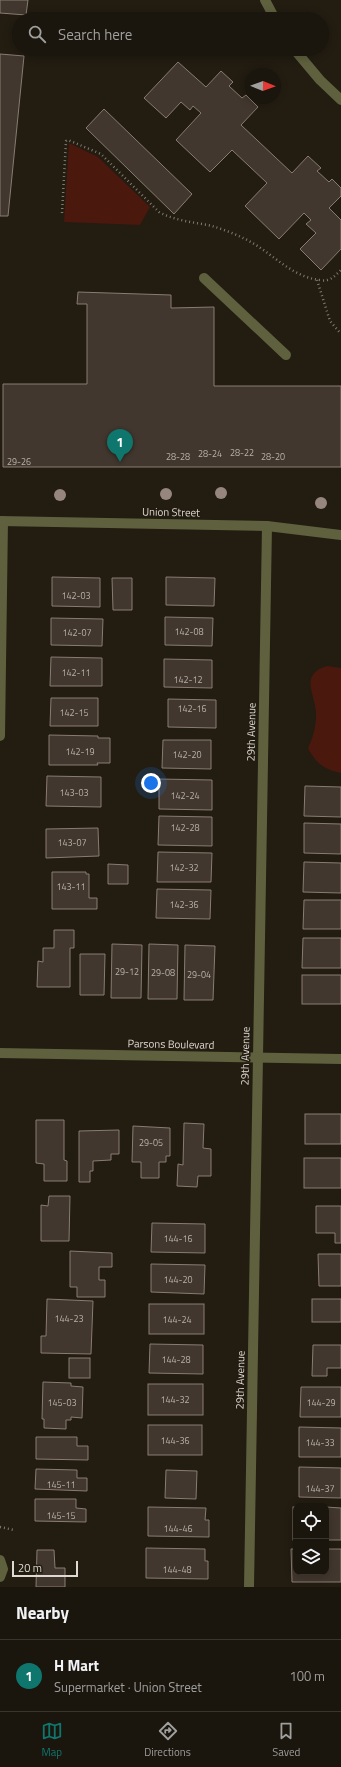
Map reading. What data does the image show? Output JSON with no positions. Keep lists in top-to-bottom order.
{
  "streets": {
    "street": ["Union Street", "29th Avenue", "Parsons Boulevard"]
  },
  "crossings": [
    ["Union Street", "29th Avenue"],
    ["29th Avenue", "Parsons Boulevard"]
  ],
  "house_numbers": [
    "28-22",
    "28-24",
    "28-28",
    "28-20",
    "29-26",
    "142-03",
    "142-08",
    "142-07",
    "142-11",
    "142-12",
    "142-16",
    "142-15",
    "142-19",
    "142-20",
    "143-03",
    "142-24",
    "142-28",
    "143-07",
    "142-32",
    "143-11",
    "142-36",
    "29-12",
    "29-08",
    "29-04",
    "29-05",
    "144-16",
    "144-20",
    "144-23",
    "144-24",
    "144-28",
    "144-32",
    "145-03",
    "144-29",
    "144-36",
    "144-33",
    "145-11",
    "144-37",
    "145-15",
    "144-46",
    "144-48"
  ],
  "scale_bar": "20 m",
  "north": "right",
  "page": {
    "search": "Search here",
    "pins": "1",
    "scale": "20 m",
    "heading": "Nearby",
    "list": [
      {
        "mark": "1",
        "name": "H Mart",
        "note": "Supermarket · Union Street",
        "value": "100 m"
      }
    ],
    "nav": ["Map", "Directions", "Saved"]
  }
}
